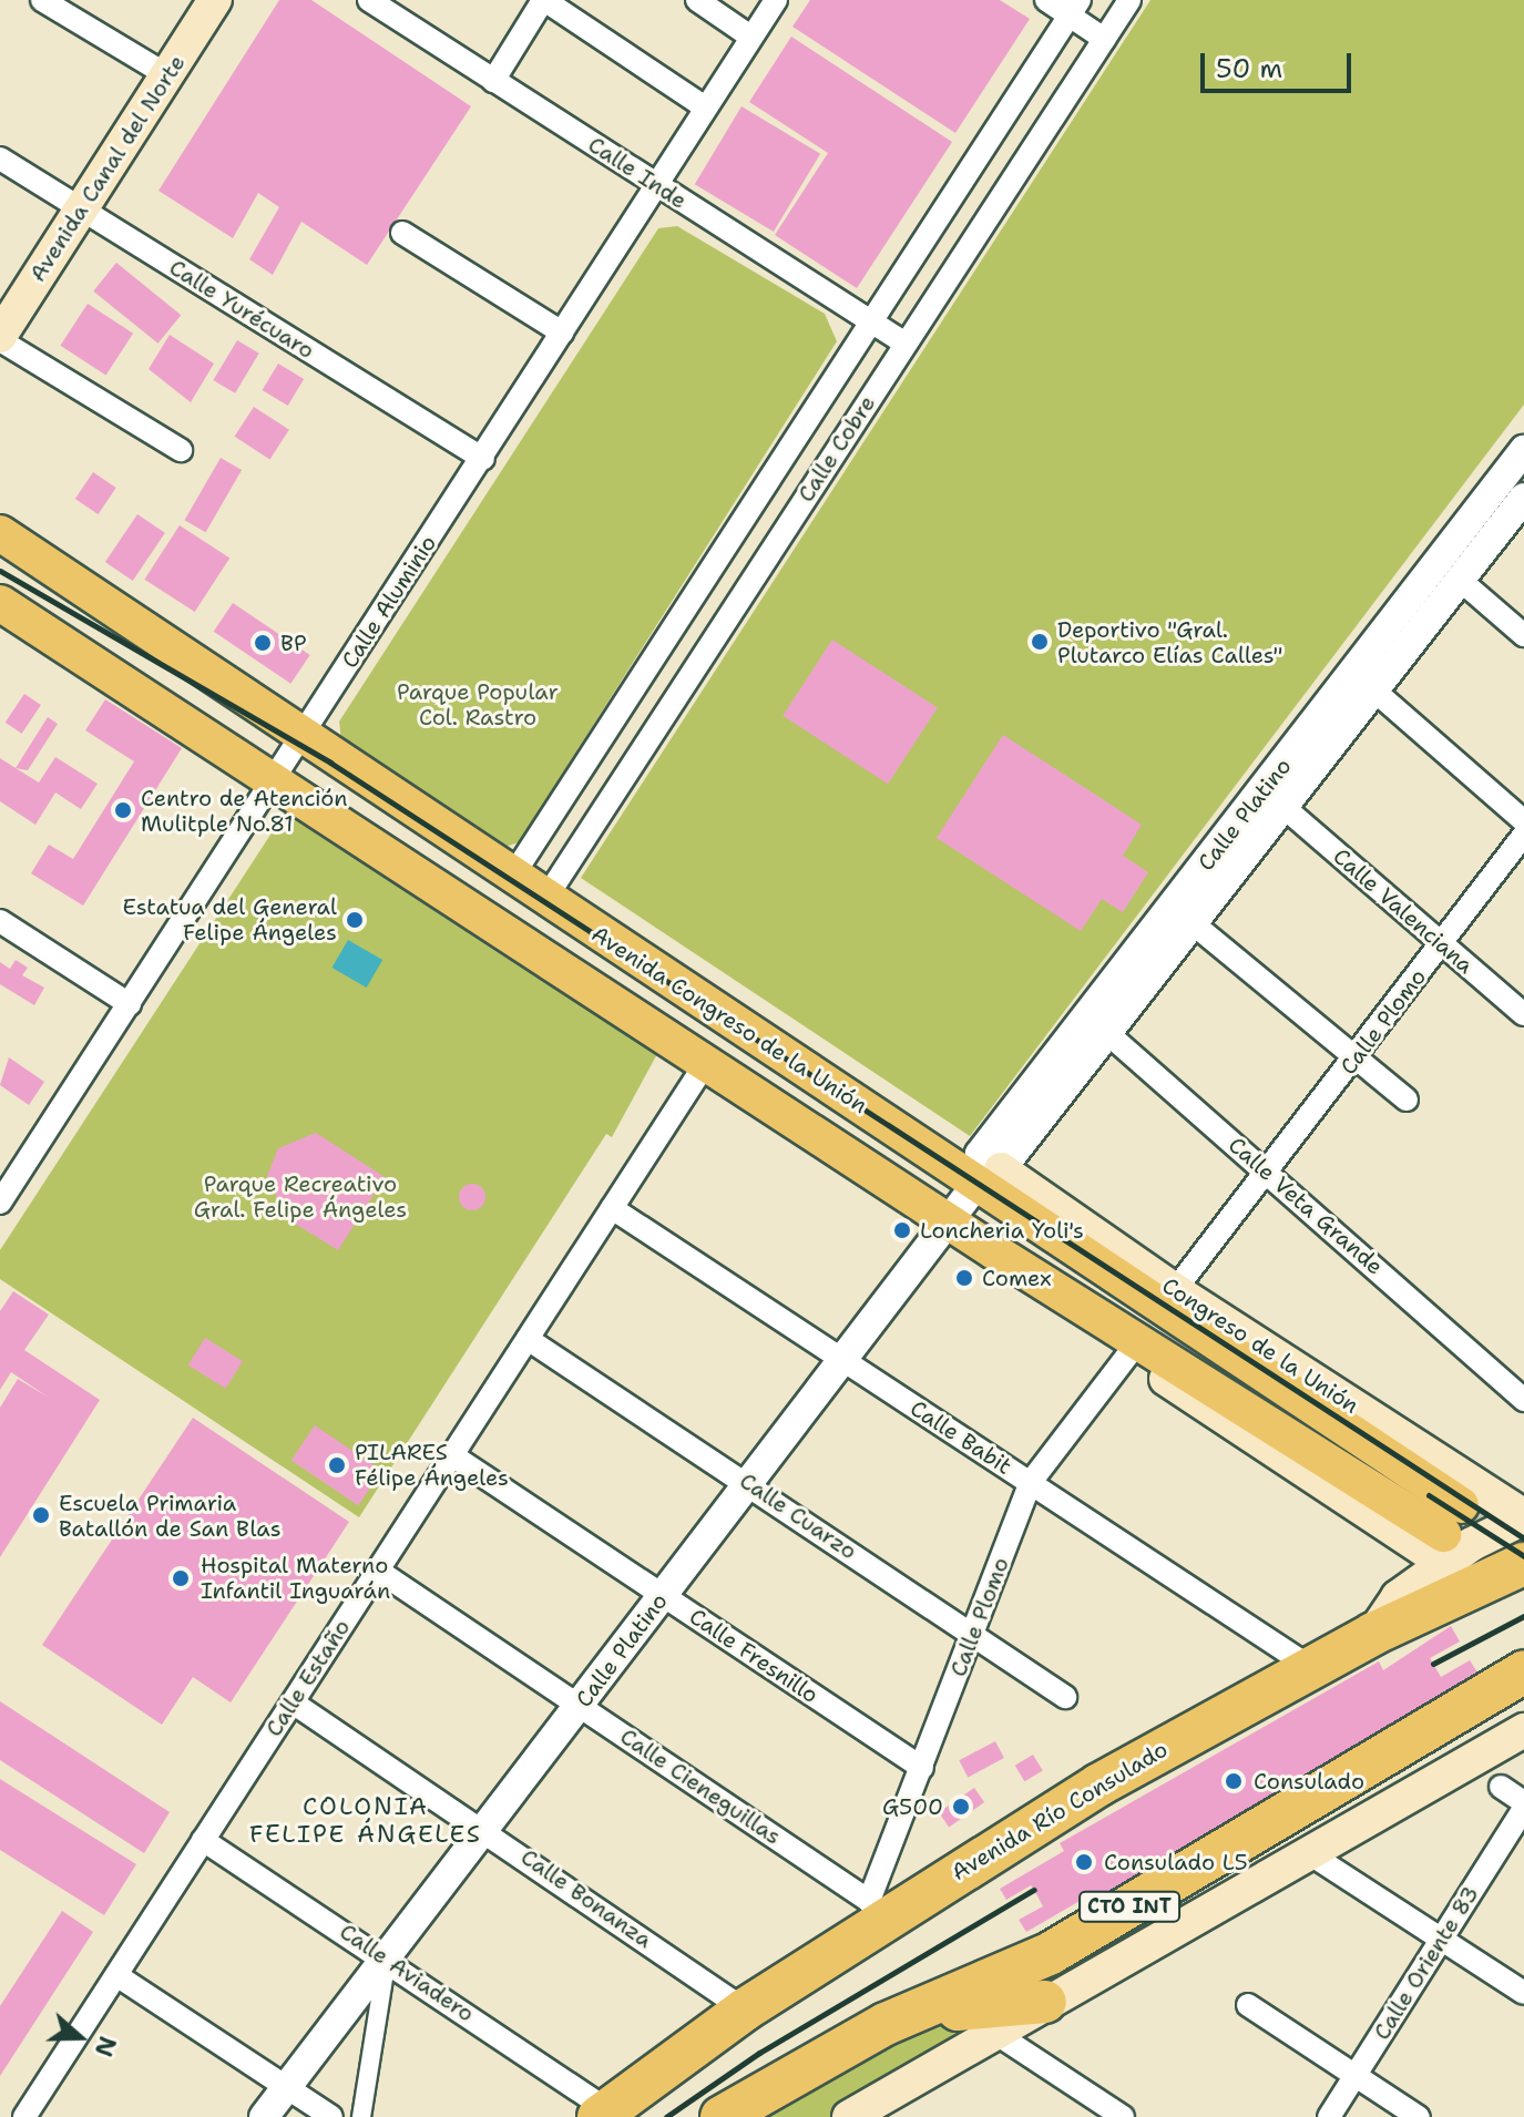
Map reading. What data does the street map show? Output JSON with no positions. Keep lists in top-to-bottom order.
{
  "streets": {
    "highway": ["Avenida Río Consulado", "CTO INT"],
    "main road": ["Avenida Canal del Norte", "Avenida Congreso de la Unión", "Congreso de la Unión"],
    "street": [
      "Calle Inde",
      "Calle Yurécuaro",
      "Calle Cobre",
      "Calle Aluminio",
      "Calle Platino",
      "Calle Valenciana",
      "Calle Plomo",
      "Calle Veta Grande",
      "Calle Babit",
      "Calle Cuarzo",
      "Calle Fresnillo",
      "Calle Estaño",
      "Calle Cieneguillas",
      "Calle Bonanza",
      "Calle Oriente 83",
      "Calle Aviadero"
    ]
  },
  "crossings": [
    ["Avenida Canal del Norte", "Calle Yurécuaro"],
    ["Calle Inde", "Calle Cobre"],
    ["Calle Inde", "Calle Aluminio"],
    ["Calle Yurécuaro", "Calle Aluminio"],
    ["Calle Cobre", "Avenida Congreso de la Unión"],
    ["Calle Aluminio", "Avenida Congreso de la Unión"],
    ["Calle Platino", "Calle Valenciana"],
    ["Calle Platino", "Avenida Congreso de la Unión"],
    ["Calle Platino", "Calle Veta Grande"],
    ["Calle Platino", "Congreso de la Unión"],
    ["Calle Platino", "Calle Babit"],
    ["Calle Platino", "Calle Cuarzo"],
    ["Calle Platino", "Calle Fresnillo"],
    ["Calle Platino", "Calle Cieneguillas"],
    ["Calle Platino", "Calle Bonanza"],
    ["Calle Platino", "Calle Aviadero"],
    ["Calle Valenciana", "Calle Plomo"],
    ["Avenida Congreso de la Unión", "Congreso de la Unión"],
    ["Avenida Congreso de la Unión", "Calle Estaño"],
    ["Avenida Congreso de la Unión", "Avenida Río Consulado"],
    ["Calle Plomo", "Calle Veta Grande"],
    ["Calle Plomo", "Congreso de la Unión"],
    ["Calle Plomo", "Calle Babit"],
    ["Calle Plomo", "Calle Cuarzo"],
    ["Calle Plomo", "Calle Fresnillo"],
    ["Calle Plomo", "Calle Cieneguillas"],
    ["Calle Plomo", "Avenida Río Consulado"],
    ["Congreso de la Unión", "Avenida Río Consulado"],
    ["Calle Babit", "Calle Estaño"],
    ["Calle Babit", "Avenida Río Consulado"],
    ["Calle Cuarzo", "Calle Estaño"],
    ["Calle Fresnillo", "Calle Estaño"],
    ["Calle Estaño", "Calle Cieneguillas"],
    ["Calle Estaño", "Calle Bonanza"],
    ["Calle Estaño", "Calle Aviadero"],
    ["Calle Cieneguillas", "Avenida Río Consulado"],
    ["Avenida Río Consulado", "Calle Bonanza"],
    ["Avenida Río Consulado", "Calle Aviadero"]
  ],
  "districts": ["COLONIA FELIPE ÁNGELES"],
  "parks": ["Parque Popular Col. Rastro", "Parque Recreativo Gral. Felipe Ángeles"],
  "places": [
    "Deportivo \"Gral. Plutarco Elías Calles\"",
    "BP",
    "Centro de Atención Mulitple No.81",
    "Estatua del General Felipe Ángeles",
    "Loncheria Yoli's",
    "Comex",
    "PILARES Félipe Ángeles",
    "Escuela Primaria Batallón de San Blas",
    "Hospital Materno Infantil Inguarán",
    "Consulado",
    "G500",
    "Consulado L5"
  ],
  "scale_bar": "50 m",
  "north": "right"
}
